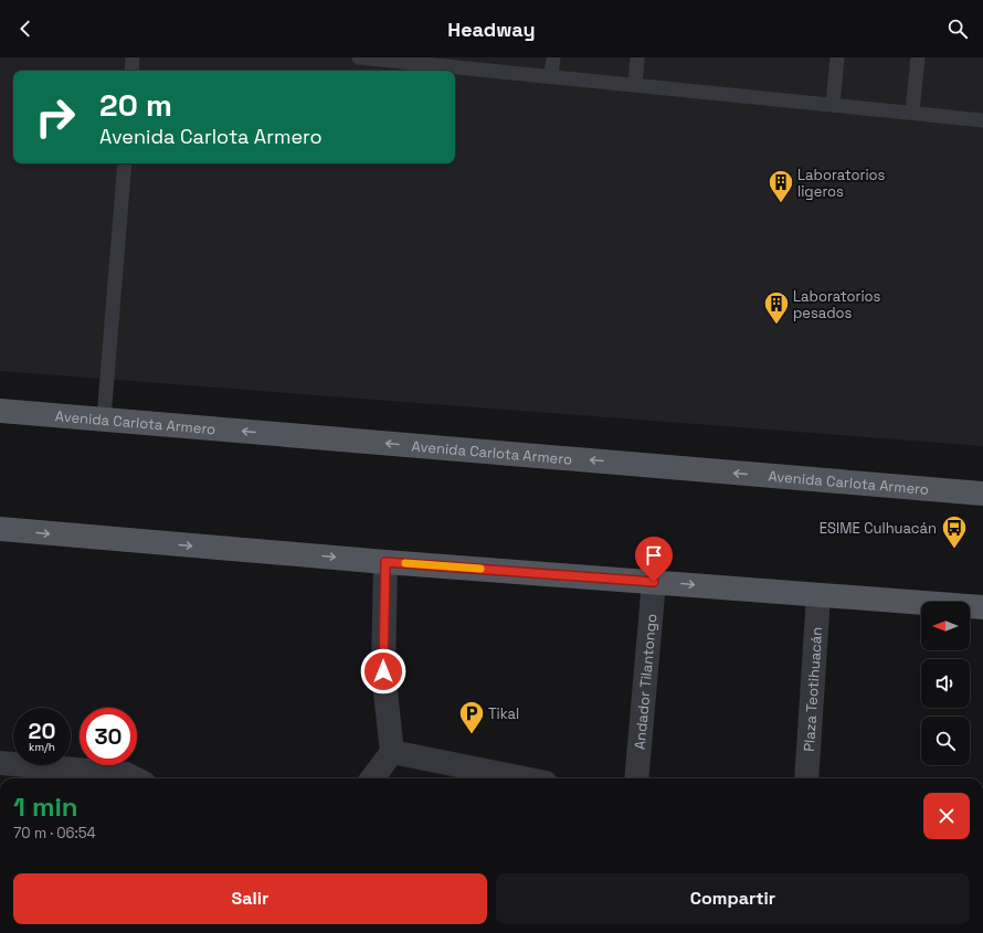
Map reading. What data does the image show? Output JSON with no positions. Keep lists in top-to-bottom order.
{
  "streets": {
    "main road": ["Avenida Carlota Armero"],
    "street": ["Andador Tilantongo", "Plaza Teotihuacán"]
  },
  "places": {
    "building": ["Laboratorios ligeros", "Laboratorios pesados"],
    "bus stop": ["ESIME Culhuacán"],
    "parking": ["Tikal"]
  },
  "north": "left",
  "page": {
    "header": "Headway",
    "turn": ["20 m", "Avenida Carlota Armero"],
    "speed": "20 km/h",
    "limit": "30",
    "heading": ["1 min", "70 m · 06:54"],
    "buttons": ["Salir", "Compartir"]
  }
}
